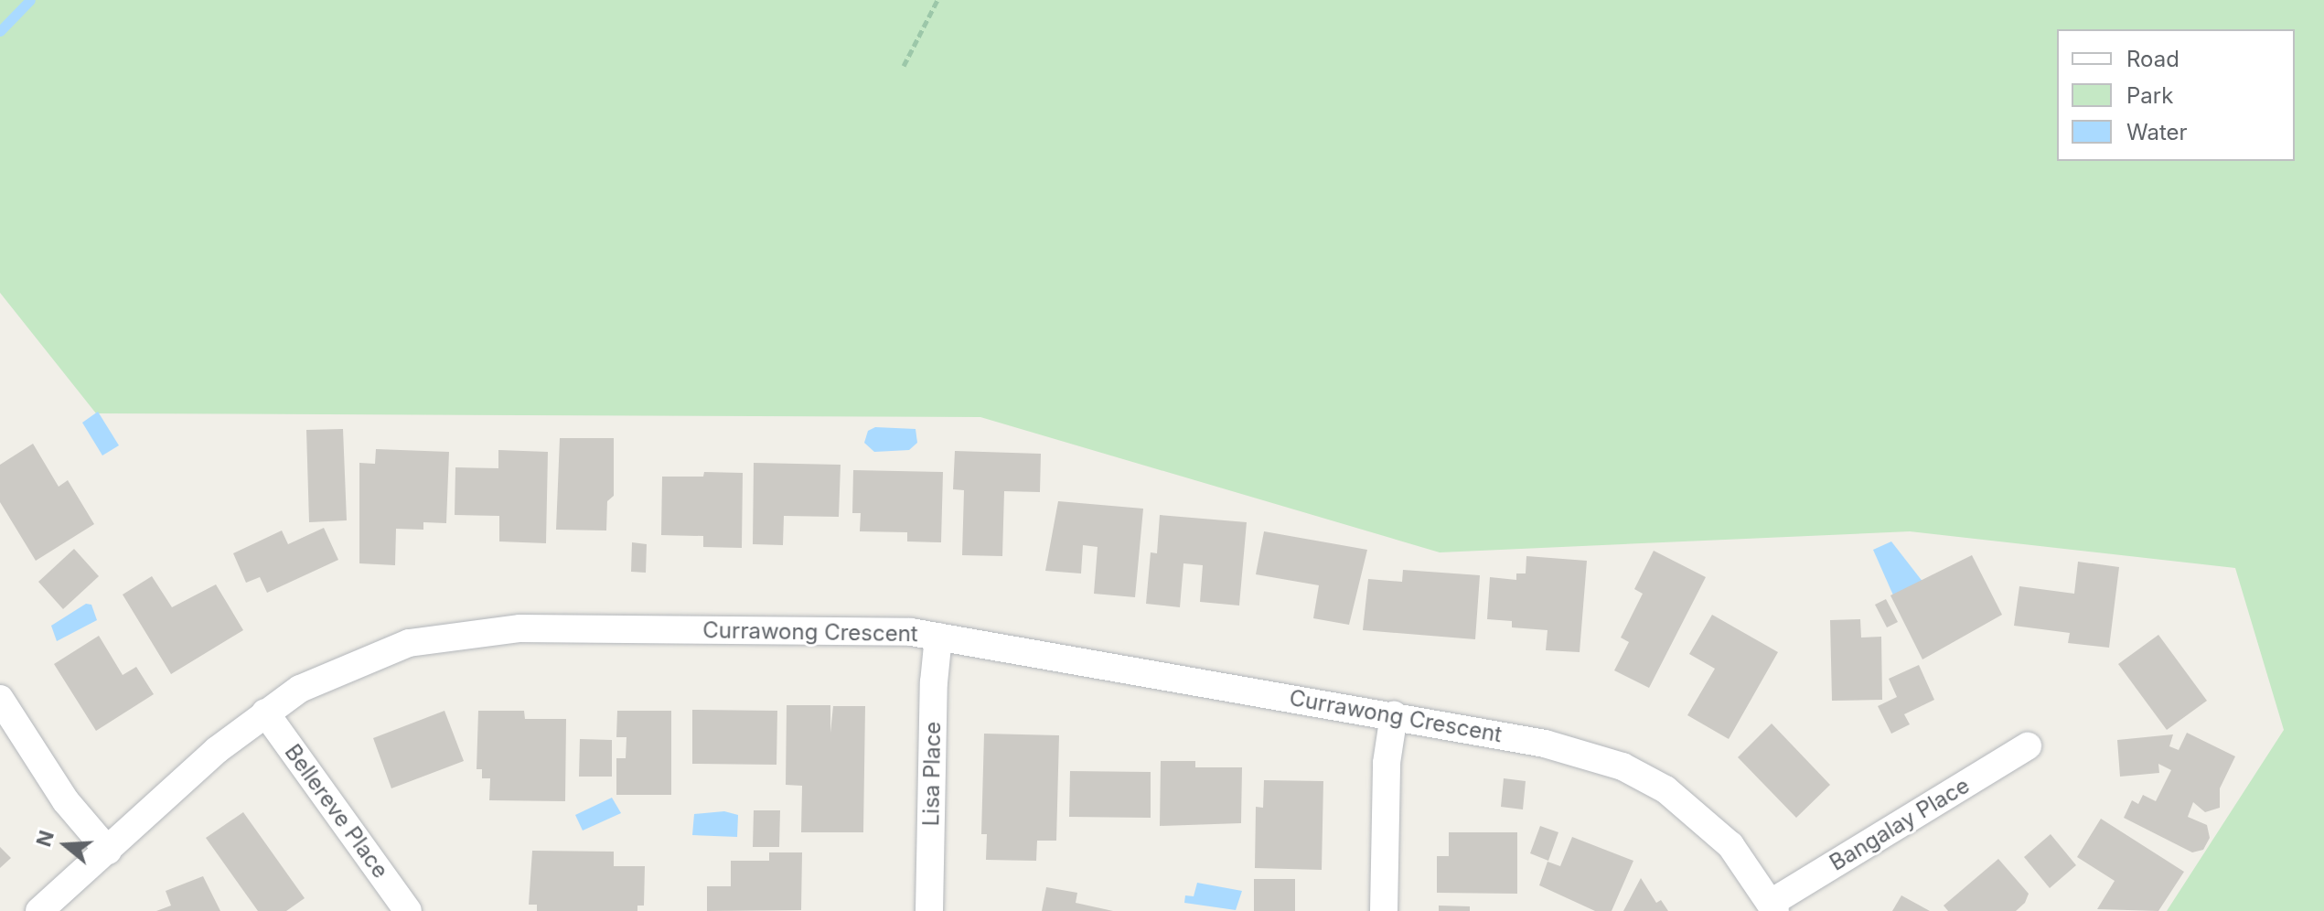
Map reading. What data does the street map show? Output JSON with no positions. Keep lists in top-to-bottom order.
{
  "streets": {
    "street": [
      "Currawong Crescent",
      "Lisa Place",
      "Bellereve Place",
      "Bangalay Place"
    ]
  },
  "crossings": [
    ["Currawong Crescent", "Lisa Place"],
    ["Currawong Crescent", "Bellereve Place"],
    ["Currawong Crescent", "Bangalay Place"]
  ],
  "legend": ["Road", "Park", "Water"],
  "north": "left"
}
